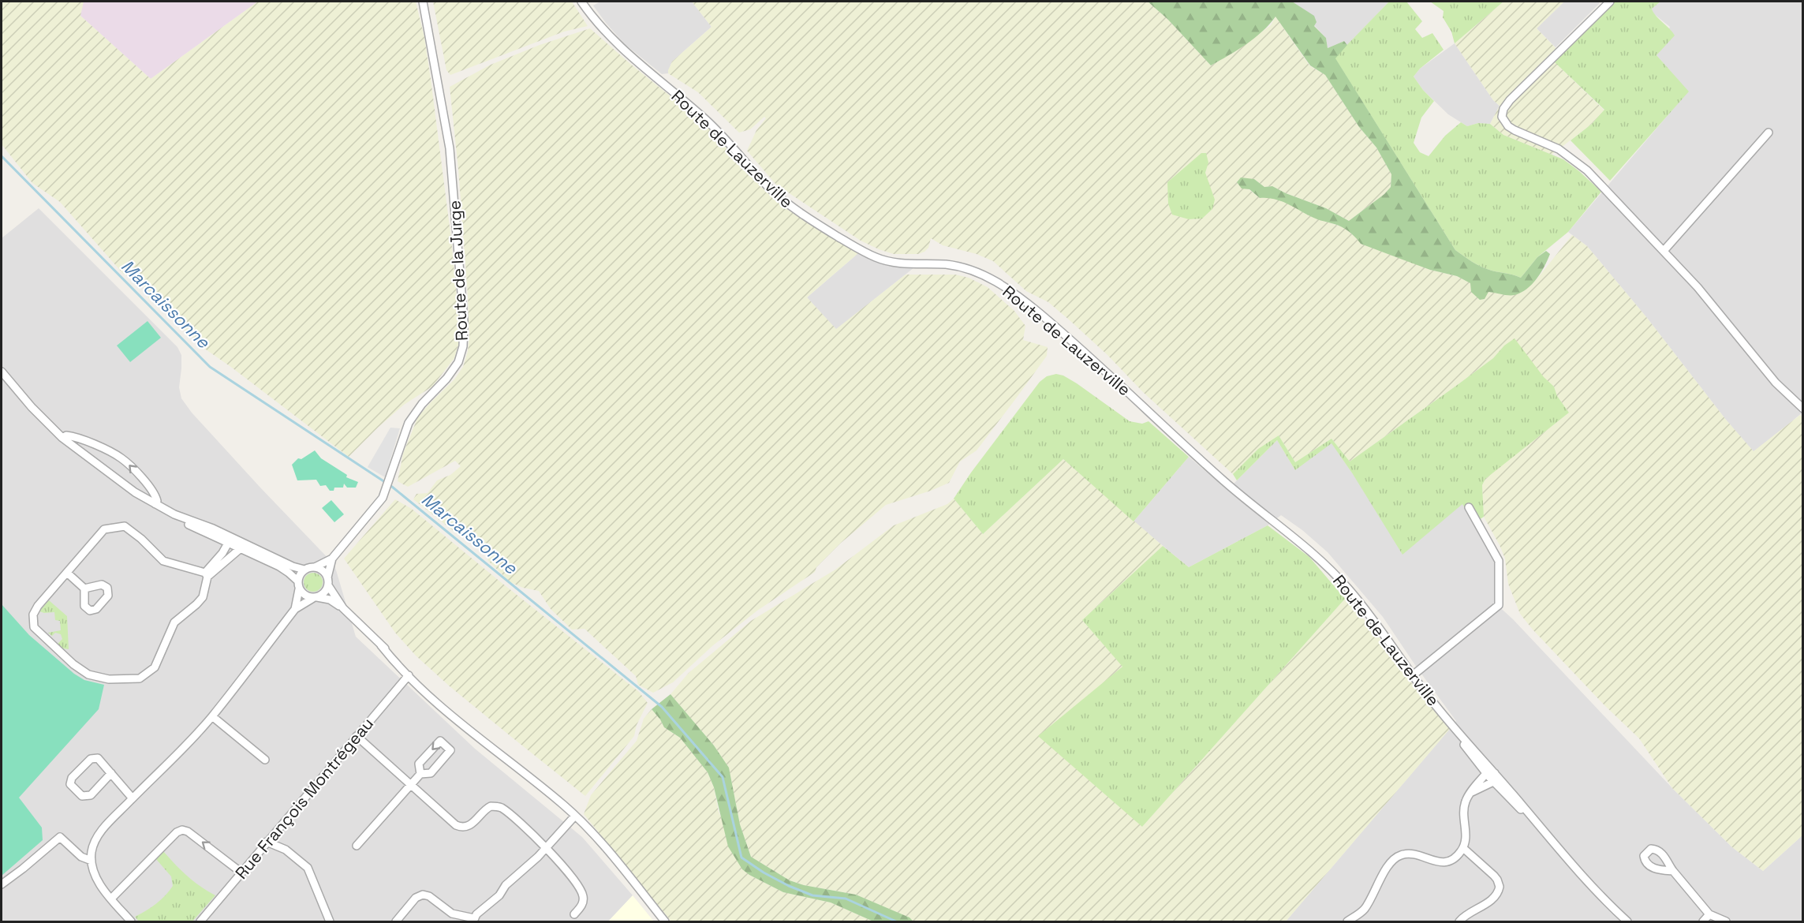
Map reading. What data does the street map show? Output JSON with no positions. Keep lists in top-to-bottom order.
{
  "streets": {
    "street": ["Route de Lauzerville", "Route de la Jurge", "Rue François Montrégeau"]
  },
  "water": ["Marcaissonne"]
}
